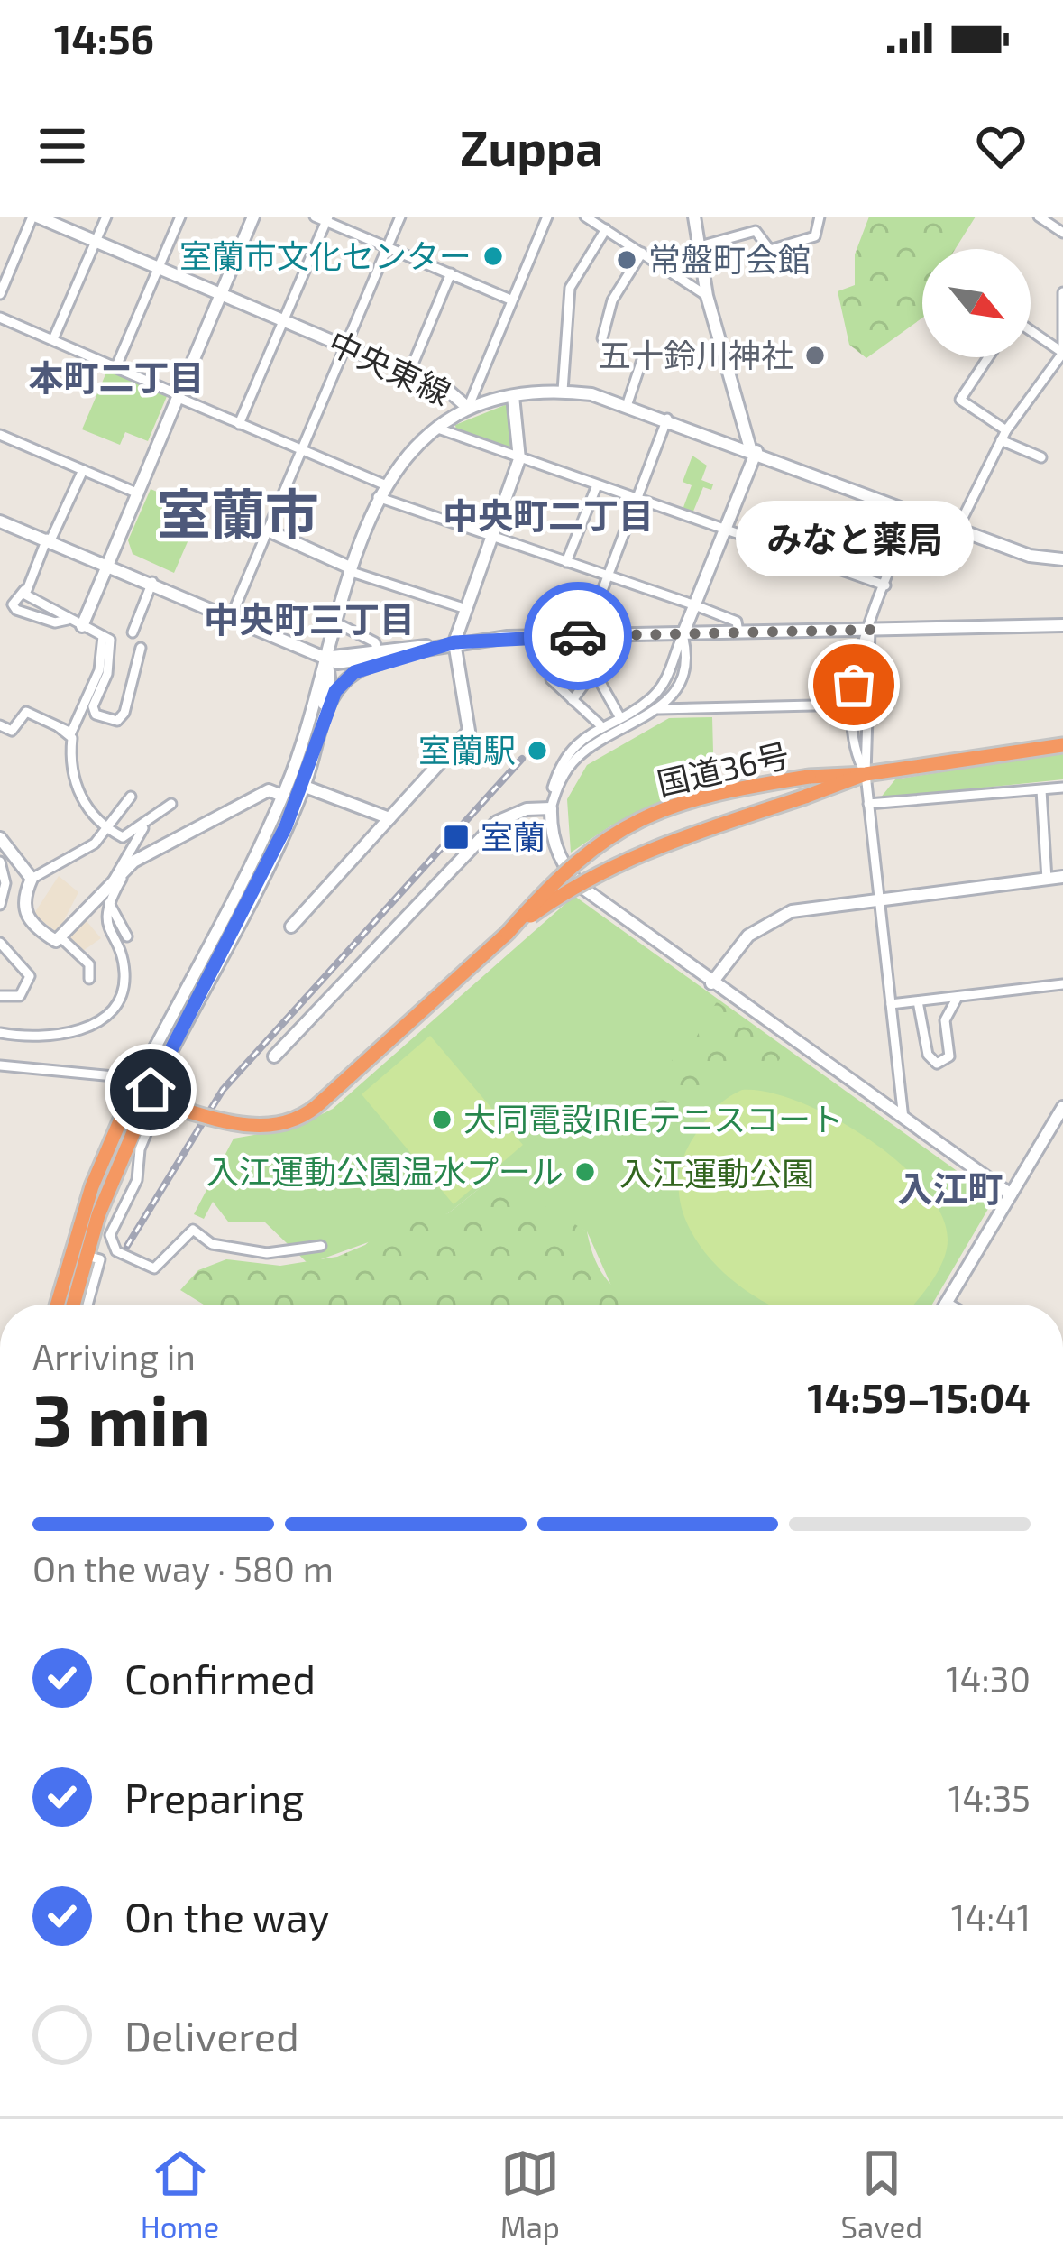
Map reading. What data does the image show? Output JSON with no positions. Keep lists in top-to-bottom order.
{
  "streets": {
    "highway": ["国道36号"],
    "street": ["中央東線"]
  },
  "districts": [
    "本町二丁目",
    "室蘭市",
    "中央町二丁目",
    "中央町三丁目",
    "入江町"
  ],
  "parks": ["入江運動公園"],
  "places": {
    "other": [
      "室蘭市文化センター",
      "常盤町会館",
      "五十鈴川神社",
      "みなと薬局",
      "室蘭駅",
      "大同電設IRIEテニスコート",
      "入江運動公園温水プール"
    ],
    "transit": ["室蘭"]
  },
  "north": "bottom right",
  "page": {
    "status": "14:56",
    "header": "Zuppa",
    "bubble": "みなと薬局",
    "heading": ["3 min", "Arriving in", "14:59–15:04"],
    "bar": "On the way · 580 m",
    "list": [
      ["Confirmed", "14:30"],
      ["Preparing", "14:35"],
      ["On the way", "14:41"],
      "Delivered"
    ],
    "tabs": ["Home", "Map", "Saved"]
  }
}
